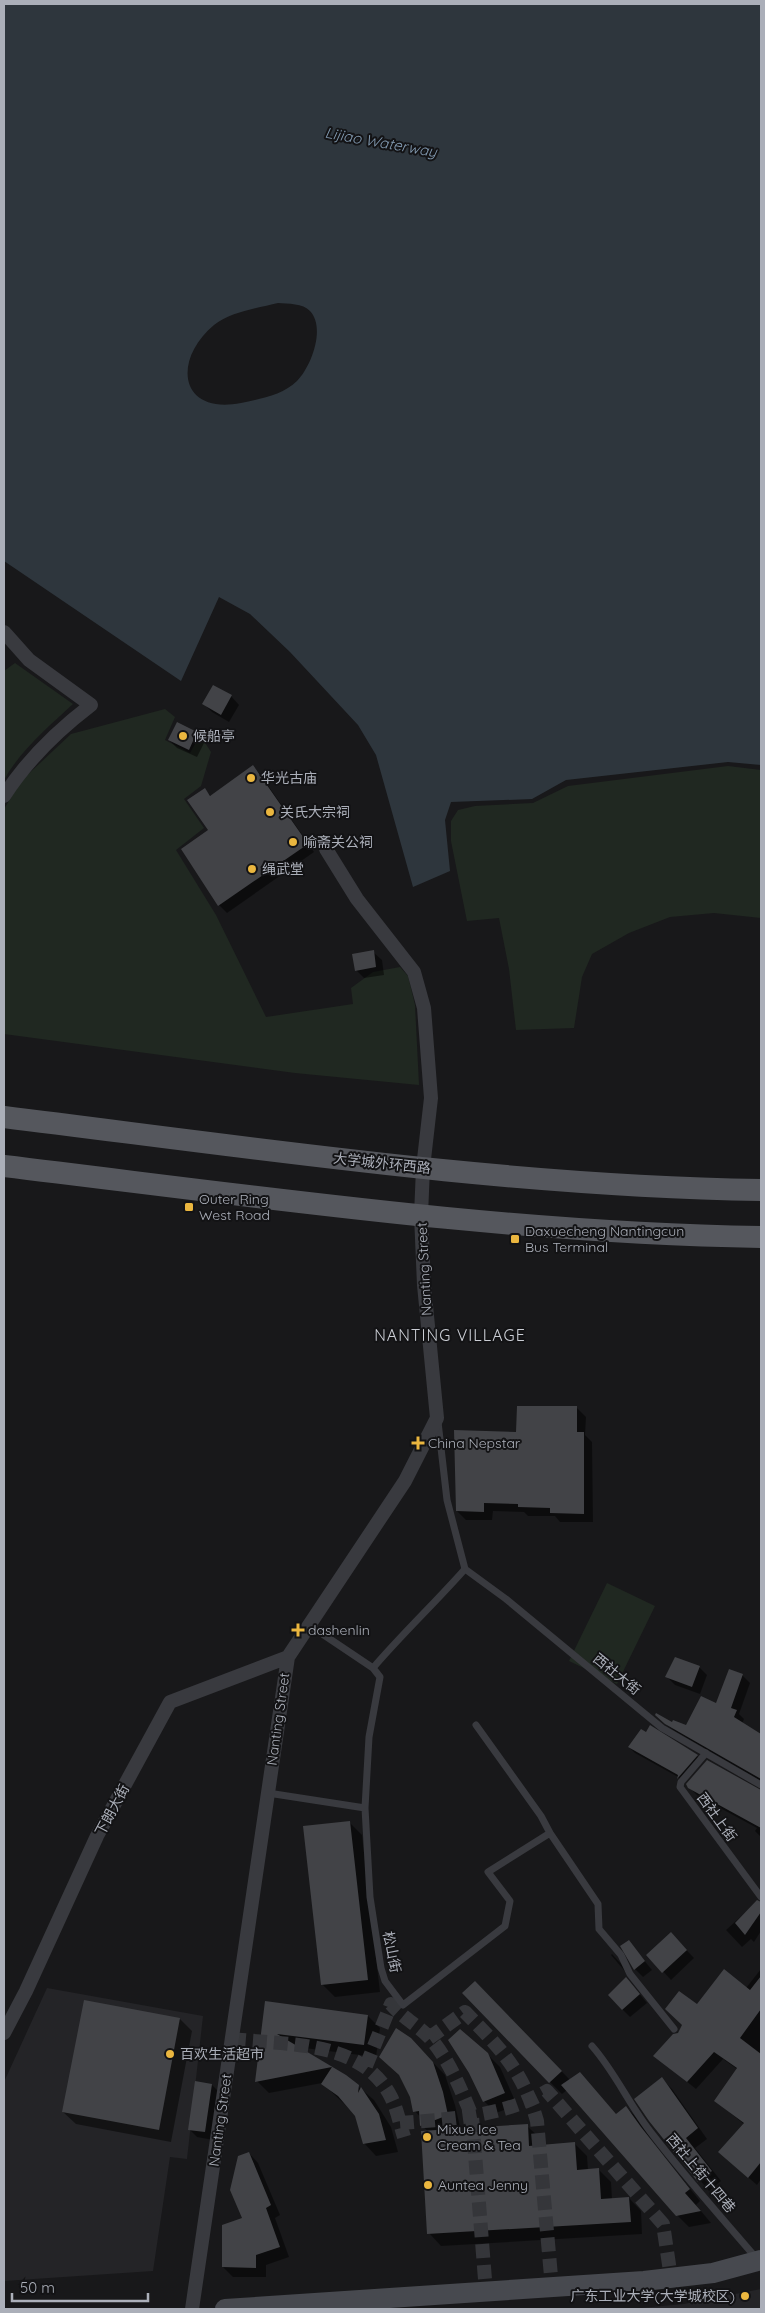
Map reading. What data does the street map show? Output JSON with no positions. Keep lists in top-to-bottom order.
{
  "streets": {
    "main road": ["大学城外环西路"],
    "street": ["Nanting Street", "下朗大街"],
    "lane": [
      "西社大街",
      "西社上街",
      "松山街",
      "西社上街十四巷"
    ]
  },
  "crossings": [
    ["大学城外环西路", "Nanting Street"],
    ["Nanting Street", "下朗大街"],
    ["西社大街", "西社上街"]
  ],
  "districts": ["NANTING VILLAGE"],
  "water": ["Lijiao Waterway"],
  "places": {
    "other": [
      "候船亭",
      "华光古庙",
      "关氏大宗祠",
      "喻斋关公祠",
      "绳武堂",
      "百欢生活超市",
      "Mixue Ice Cream & Tea",
      "Auntea Jenny",
      "广东工业大学(大学城校区)"
    ],
    "transit": ["Outer Ring West Road", "Daxuecheng Nantingcun Bus Terminal"],
    "health": ["China Nepstar", "dashenlin"]
  },
  "scale_bar": "50 m"
}
